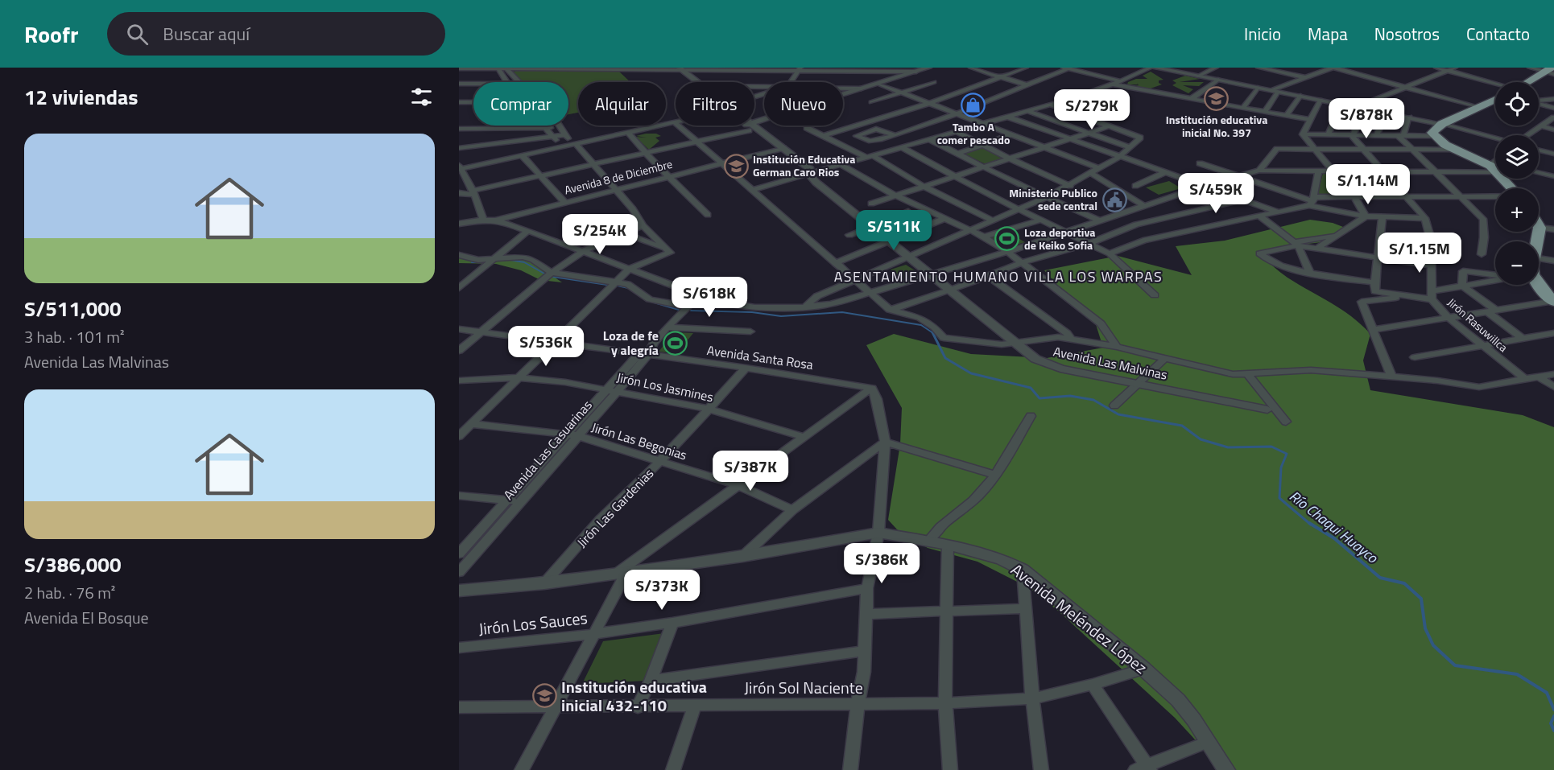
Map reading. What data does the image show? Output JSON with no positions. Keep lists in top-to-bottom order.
{
  "streets": {
    "street": [
      "Avenida 8 de Diciembre",
      "Jirón Rasuwillca",
      "Avenida Santa Rosa",
      "Avenida Las Malvinas",
      "Jirón Los Jasmines",
      "Jirón Las Begonias",
      "Avenida Las Casuarinas",
      "Jirón Las Gardenias",
      "Avenida Meléndez López",
      "Jirón Los Sauces",
      "Jirón Sol Naciente"
    ]
  },
  "crossings": [
    ["Avenida 8 de Diciembre", "Avenida Las Malvinas"],
    ["Avenida Santa Rosa", "Avenida Las Casuarinas"],
    ["Avenida Santa Rosa", "Jirón Las Gardenias"],
    ["Jirón Los Jasmines", "Avenida Las Casuarinas"],
    ["Jirón Los Jasmines", "Jirón Las Gardenias"],
    ["Jirón Las Begonias", "Avenida Las Casuarinas"],
    ["Jirón Las Begonias", "Jirón Las Gardenias"],
    ["Jirón Las Gardenias", "Avenida Meléndez López"],
    ["Avenida Meléndez López", "Jirón Sol Naciente"]
  ],
  "districts": ["ASENTAMIENTO HUMANO VILLA LOS WARPAS"],
  "water": ["Río Chaqui Huayco"],
  "places": {
    "school or university": ["Institución educativa inicial No. 397", "Institución Educativa German Caro Rios", "Institución educativa inicial 432-110"],
    "shop": ["Tambo A comer pescado"],
    "public building": ["Ministerio Publico sede central"],
    "sports": ["Loza deportiva de Keiko Sofia", "Loza de fe y alegría"]
  },
  "page": {
    "header": "Roofr",
    "search": "Buscar aquí",
    "nav": [
      "Inicio",
      "Mapa",
      "Nosotros",
      "Contacto"
    ],
    "heading": "12 viviendas",
    "map_buttons": ["+", "−"],
    "chip": [
      "Comprar",
      "Alquilar",
      "Filtros",
      "Nuevo"
    ],
    "price": [
      "S/279K",
      "S/878K",
      "S/1.14M",
      "S/459K",
      "S/511K",
      "S/254K",
      "S/1.15M",
      "S/618K",
      "S/536K",
      "S/387K",
      "S/386K",
      "S/373K"
    ],
    "list": [
      {
        "name": "S/511,000",
        "note": "3 hab. · 101 m² · Avenida Las Malvinas"
      },
      {
        "name": "S/386,000",
        "note": "2 hab. · 76 m² · Avenida El Bosque"
      }
    ]
  }
}
